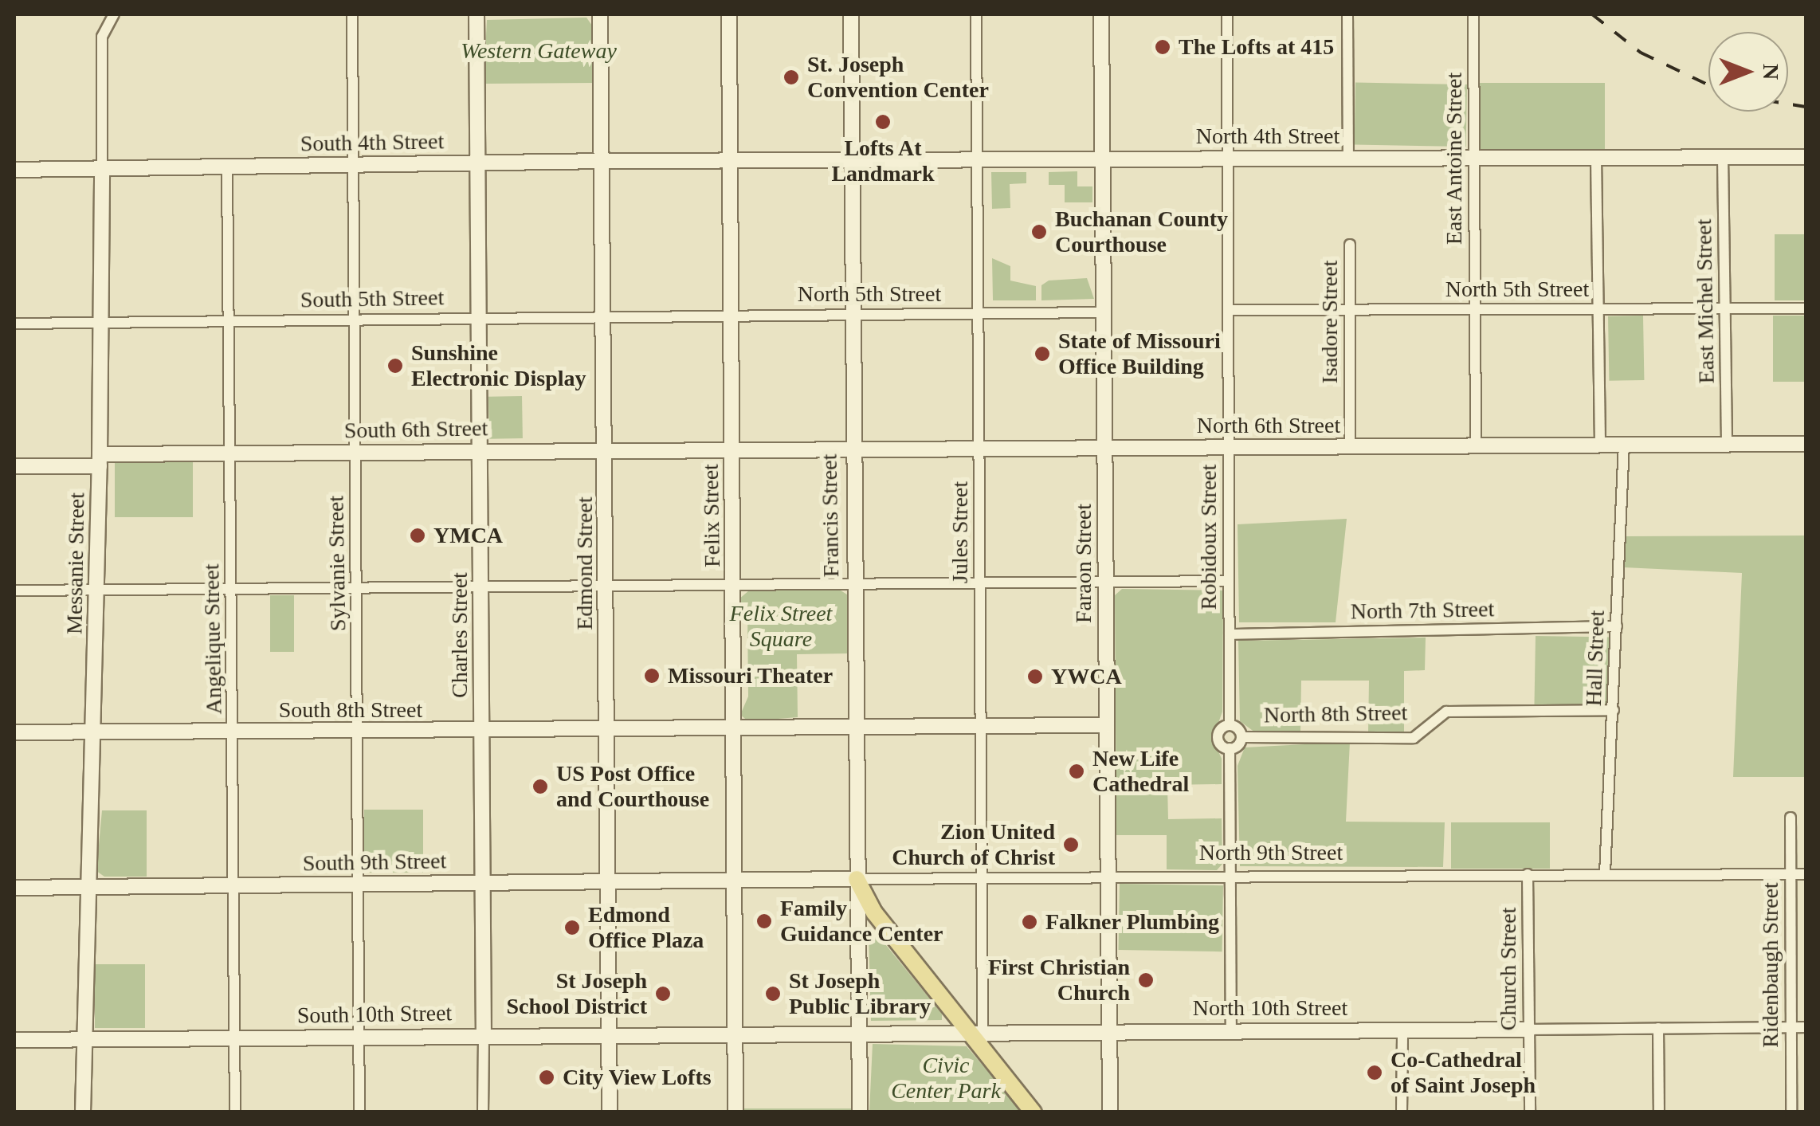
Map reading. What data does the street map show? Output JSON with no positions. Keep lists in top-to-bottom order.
{
  "streets": {
    "main road": [
      "North 4th Street",
      "South 4th Street",
      "North 6th Street",
      "South 6th Street",
      "Felix Street",
      "Francis Street",
      "Messanie Street",
      "Edmond Street",
      "Faraon Street",
      "Charles Street",
      "South 8th Street",
      "North 9th Street",
      "South 9th Street",
      "North 10th Street",
      "South 10th Street"
    ],
    "street": [
      "East Antoine Street",
      "North 5th Street",
      "South 5th Street",
      "East Michel Street",
      "Isadore Street",
      "Jules Street",
      "Robidoux Street",
      "Sylvanie Street",
      "North 7th Street",
      "Angelique Street",
      "Hall Street",
      "North 8th Street",
      "Ridenbaugh Street",
      "Church Street"
    ]
  },
  "crossings": [
    ["North 4th Street", "South 4th Street"],
    ["North 4th Street", "East Antoine Street"],
    ["North 4th Street", "East Michel Street"],
    ["North 4th Street", "Felix Street"],
    ["North 4th Street", "Francis Street"],
    ["North 4th Street", "Jules Street"],
    ["North 4th Street", "Robidoux Street"],
    ["North 4th Street", "Faraon Street"],
    ["South 4th Street", "Felix Street"],
    ["South 4th Street", "Messanie Street"],
    ["South 4th Street", "Sylvanie Street"],
    ["South 4th Street", "Edmond Street"],
    ["South 4th Street", "Charles Street"],
    ["South 4th Street", "Angelique Street"],
    ["East Antoine Street", "North 5th Street"],
    ["East Antoine Street", "North 6th Street"],
    ["North 5th Street", "South 5th Street"],
    ["North 5th Street", "East Michel Street"],
    ["North 5th Street", "Isadore Street"],
    ["North 5th Street", "Felix Street"],
    ["North 5th Street", "Francis Street"],
    ["North 5th Street", "Jules Street"],
    ["North 5th Street", "Robidoux Street"],
    ["North 5th Street", "Faraon Street"],
    ["South 5th Street", "Felix Street"],
    ["South 5th Street", "Messanie Street"],
    ["South 5th Street", "Sylvanie Street"],
    ["South 5th Street", "Edmond Street"],
    ["South 5th Street", "Charles Street"],
    ["South 5th Street", "Angelique Street"],
    ["East Michel Street", "North 6th Street"],
    ["Isadore Street", "North 6th Street"],
    ["North 6th Street", "South 6th Street"],
    ["North 6th Street", "Felix Street"],
    ["North 6th Street", "Francis Street"],
    ["North 6th Street", "Jules Street"],
    ["North 6th Street", "Robidoux Street"],
    ["North 6th Street", "Faraon Street"],
    ["North 6th Street", "Hall Street"],
    ["South 6th Street", "Felix Street"],
    ["South 6th Street", "Messanie Street"],
    ["South 6th Street", "Sylvanie Street"],
    ["South 6th Street", "Edmond Street"],
    ["South 6th Street", "Charles Street"],
    ["South 6th Street", "Angelique Street"],
    ["Felix Street", "South 8th Street"],
    ["Felix Street", "North 9th Street"],
    ["Felix Street", "South 9th Street"],
    ["Felix Street", "North 10th Street"],
    ["Felix Street", "South 10th Street"],
    ["Francis Street", "North 9th Street"],
    ["Francis Street", "North 10th Street"],
    ["Jules Street", "North 9th Street"],
    ["Jules Street", "North 10th Street"],
    ["Robidoux Street", "North 7th Street"],
    ["Messanie Street", "South 8th Street"],
    ["Messanie Street", "South 9th Street"],
    ["Messanie Street", "South 10th Street"],
    ["Sylvanie Street", "South 8th Street"],
    ["Sylvanie Street", "South 9th Street"],
    ["Sylvanie Street", "South 10th Street"],
    ["Edmond Street", "South 8th Street"],
    ["Edmond Street", "South 9th Street"],
    ["Edmond Street", "South 10th Street"],
    ["Faraon Street", "North 9th Street"],
    ["Faraon Street", "North 10th Street"],
    ["North 7th Street", "Hall Street"],
    ["Charles Street", "South 8th Street"],
    ["Charles Street", "South 9th Street"],
    ["Charles Street", "South 10th Street"],
    ["Angelique Street", "South 8th Street"],
    ["Angelique Street", "South 9th Street"],
    ["Angelique Street", "South 10th Street"],
    ["Hall Street", "North 8th Street"],
    ["Hall Street", "North 9th Street"],
    ["North 9th Street", "South 9th Street"],
    ["North 9th Street", "Ridenbaugh Street"],
    ["North 9th Street", "Church Street"],
    ["Ridenbaugh Street", "North 10th Street"],
    ["Church Street", "North 10th Street"],
    ["North 10th Street", "South 10th Street"]
  ],
  "parks": ["Western Gateway", "Felix Street Square", "Civic Center Park"],
  "places": [
    "The Lofts at 415",
    "St. Joseph Convention Center",
    "Lofts At Landmark",
    "Buchanan County Courthouse",
    "State of Missouri Office Building",
    "Sunshine Electronic Display",
    "YMCA",
    "Missouri Theater",
    "YWCA",
    "New Life Cathedral",
    "US Post Office and Courthouse",
    "Zion United Church of Christ",
    "Family Guidance Center",
    "Falkner Plumbing",
    "Edmond Office Plaza",
    "First Christian Church",
    "St Joseph School District",
    "St Joseph Public Library",
    "Co-Cathedral of Saint Joseph",
    "City View Lofts"
  ],
  "north": "right"
}
